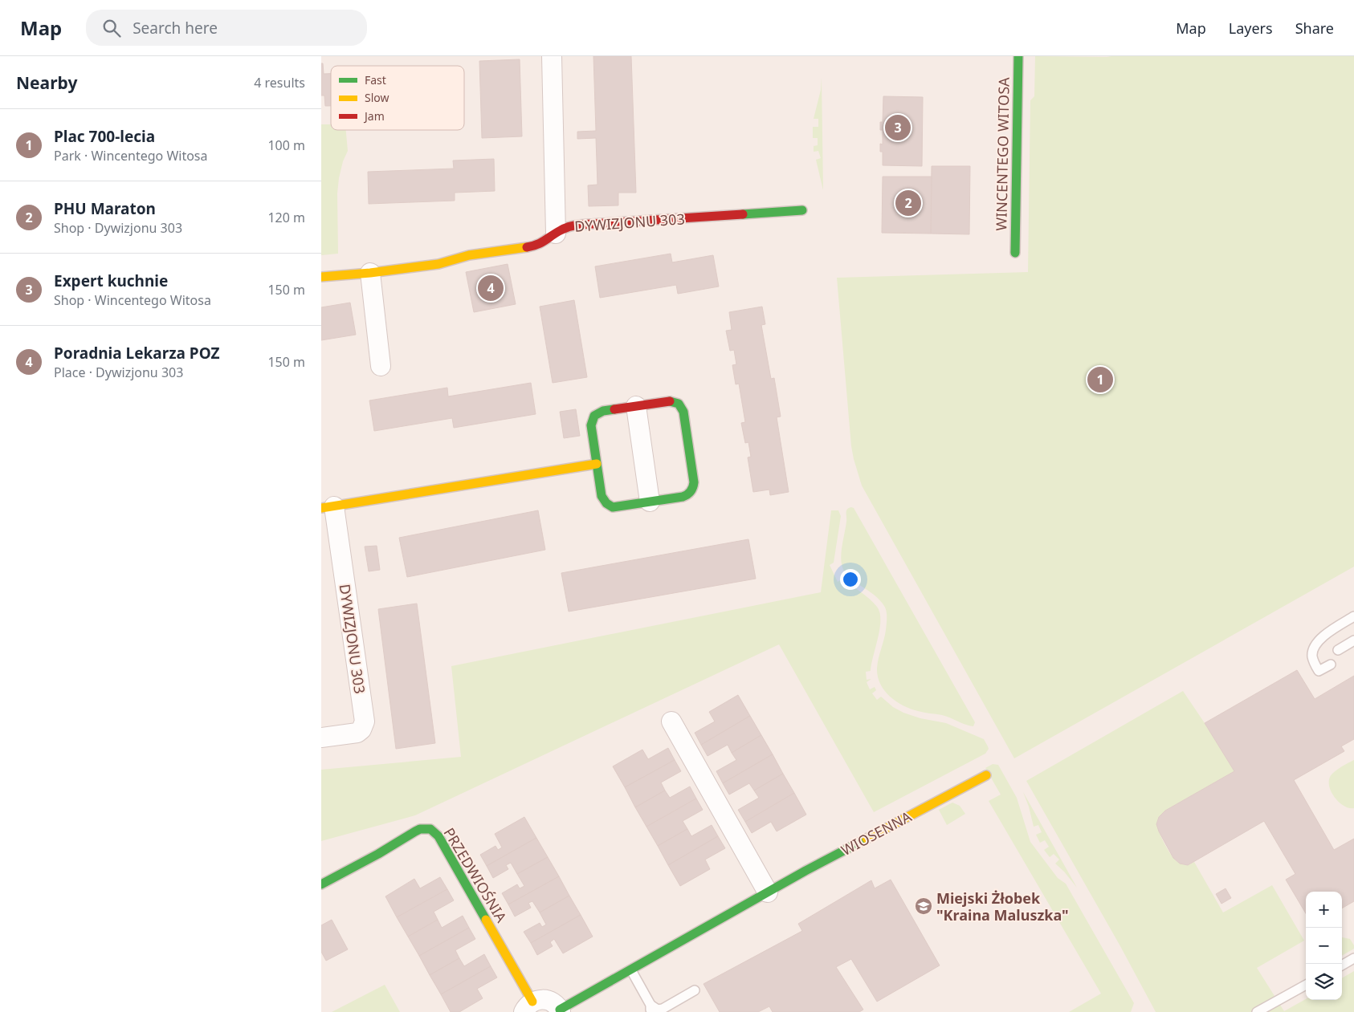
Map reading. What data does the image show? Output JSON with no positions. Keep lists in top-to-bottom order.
{
  "streets": {
    "street": [
      "WINCENTEGO WITOSA",
      "DYWIZJONU 303",
      "WIOSENNA",
      "PRZEDWIOŚNIA"
    ]
  },
  "places": {
    "school or university": ["Miejski Żłobek \"Kraina Maluszka\""]
  },
  "legend": ["Fast", "Slow", "Jam"],
  "page": {
    "header": "Map",
    "search": "Search here",
    "nav": ["Map", "Layers", "Share"],
    "heading": ["Nearby", "4 results"],
    "list": [
      {
        "mark": "1",
        "name": "Plac 700-lecia",
        "note": "Park · Wincentego Witosa",
        "value": "100 m"
      },
      {
        "mark": "2",
        "name": "PHU Maraton",
        "note": "Shop · Dywizjonu 303",
        "value": "120 m"
      },
      {
        "mark": "3",
        "name": "Expert kuchnie",
        "note": "Shop · Wincentego Witosa",
        "value": "150 m"
      },
      {
        "mark": "4",
        "name": "Poradnia Lekarza POZ",
        "note": "Place · Dywizjonu 303",
        "value": "150 m"
      }
    ],
    "pins": [
      "3",
      "2",
      "4",
      "1"
    ],
    "map_buttons": ["+", "−"]
  }
}
